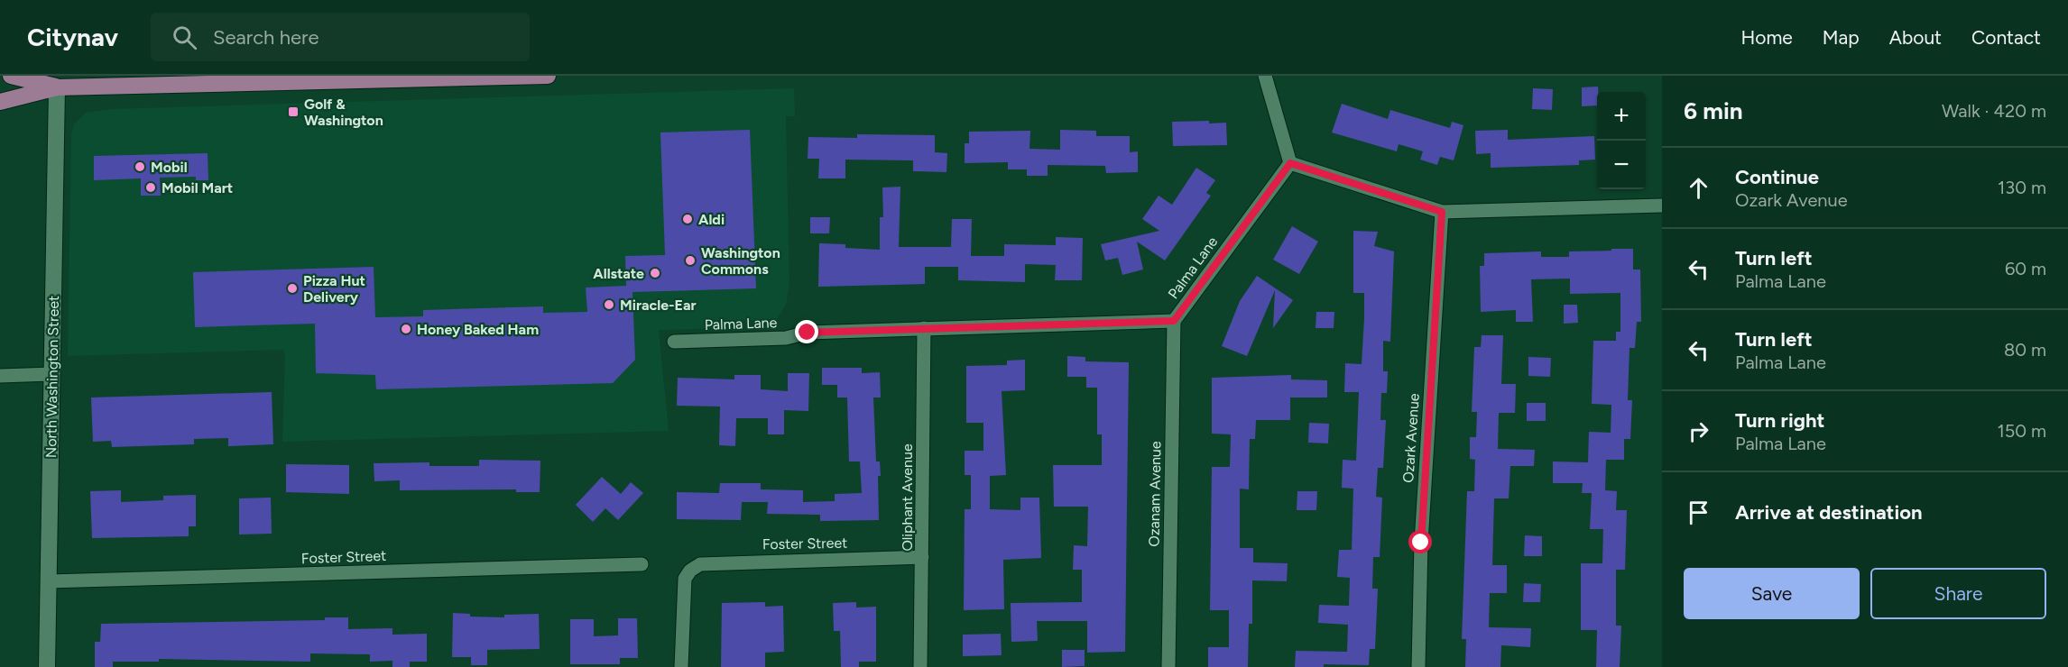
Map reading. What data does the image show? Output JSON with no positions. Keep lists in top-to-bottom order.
{
  "streets": {
    "street": [
      "Palma Lane",
      "North Washington Street",
      "Ozark Avenue",
      "Ozanam Avenue",
      "Oliphant Avenue",
      "Foster Street"
    ]
  },
  "crossings": [
    ["Palma Lane", "Ozanam Avenue"],
    ["Palma Lane", "Oliphant Avenue"],
    ["North Washington Street", "Foster Street"],
    ["Oliphant Avenue", "Foster Street"]
  ],
  "places": {
    "transit": ["Golf & Washington"],
    "other": [
      "Mobil",
      "Mobil Mart",
      "Aldi",
      "Washington Commons",
      "Allstate",
      "Pizza Hut Delivery",
      "Miracle-Ear",
      "Honey Baked Ham"
    ]
  },
  "page": {
    "header": "Citynav",
    "search": "Search here",
    "nav": [
      "Home",
      "Map",
      "About",
      "Contact"
    ],
    "heading": ["6 min", "Walk · 420 m"],
    "map_buttons": ["+", "−"],
    "list": [
      ["Continue", "Ozark Avenue", "130 m"],
      ["Turn left", "Palma Lane", "60 m"],
      ["Turn left", "Palma Lane", "80 m"],
      ["Turn right", "Palma Lane", "150 m"],
      "Arrive at destination"
    ],
    "buttons": ["Save", "Share"]
  }
}
